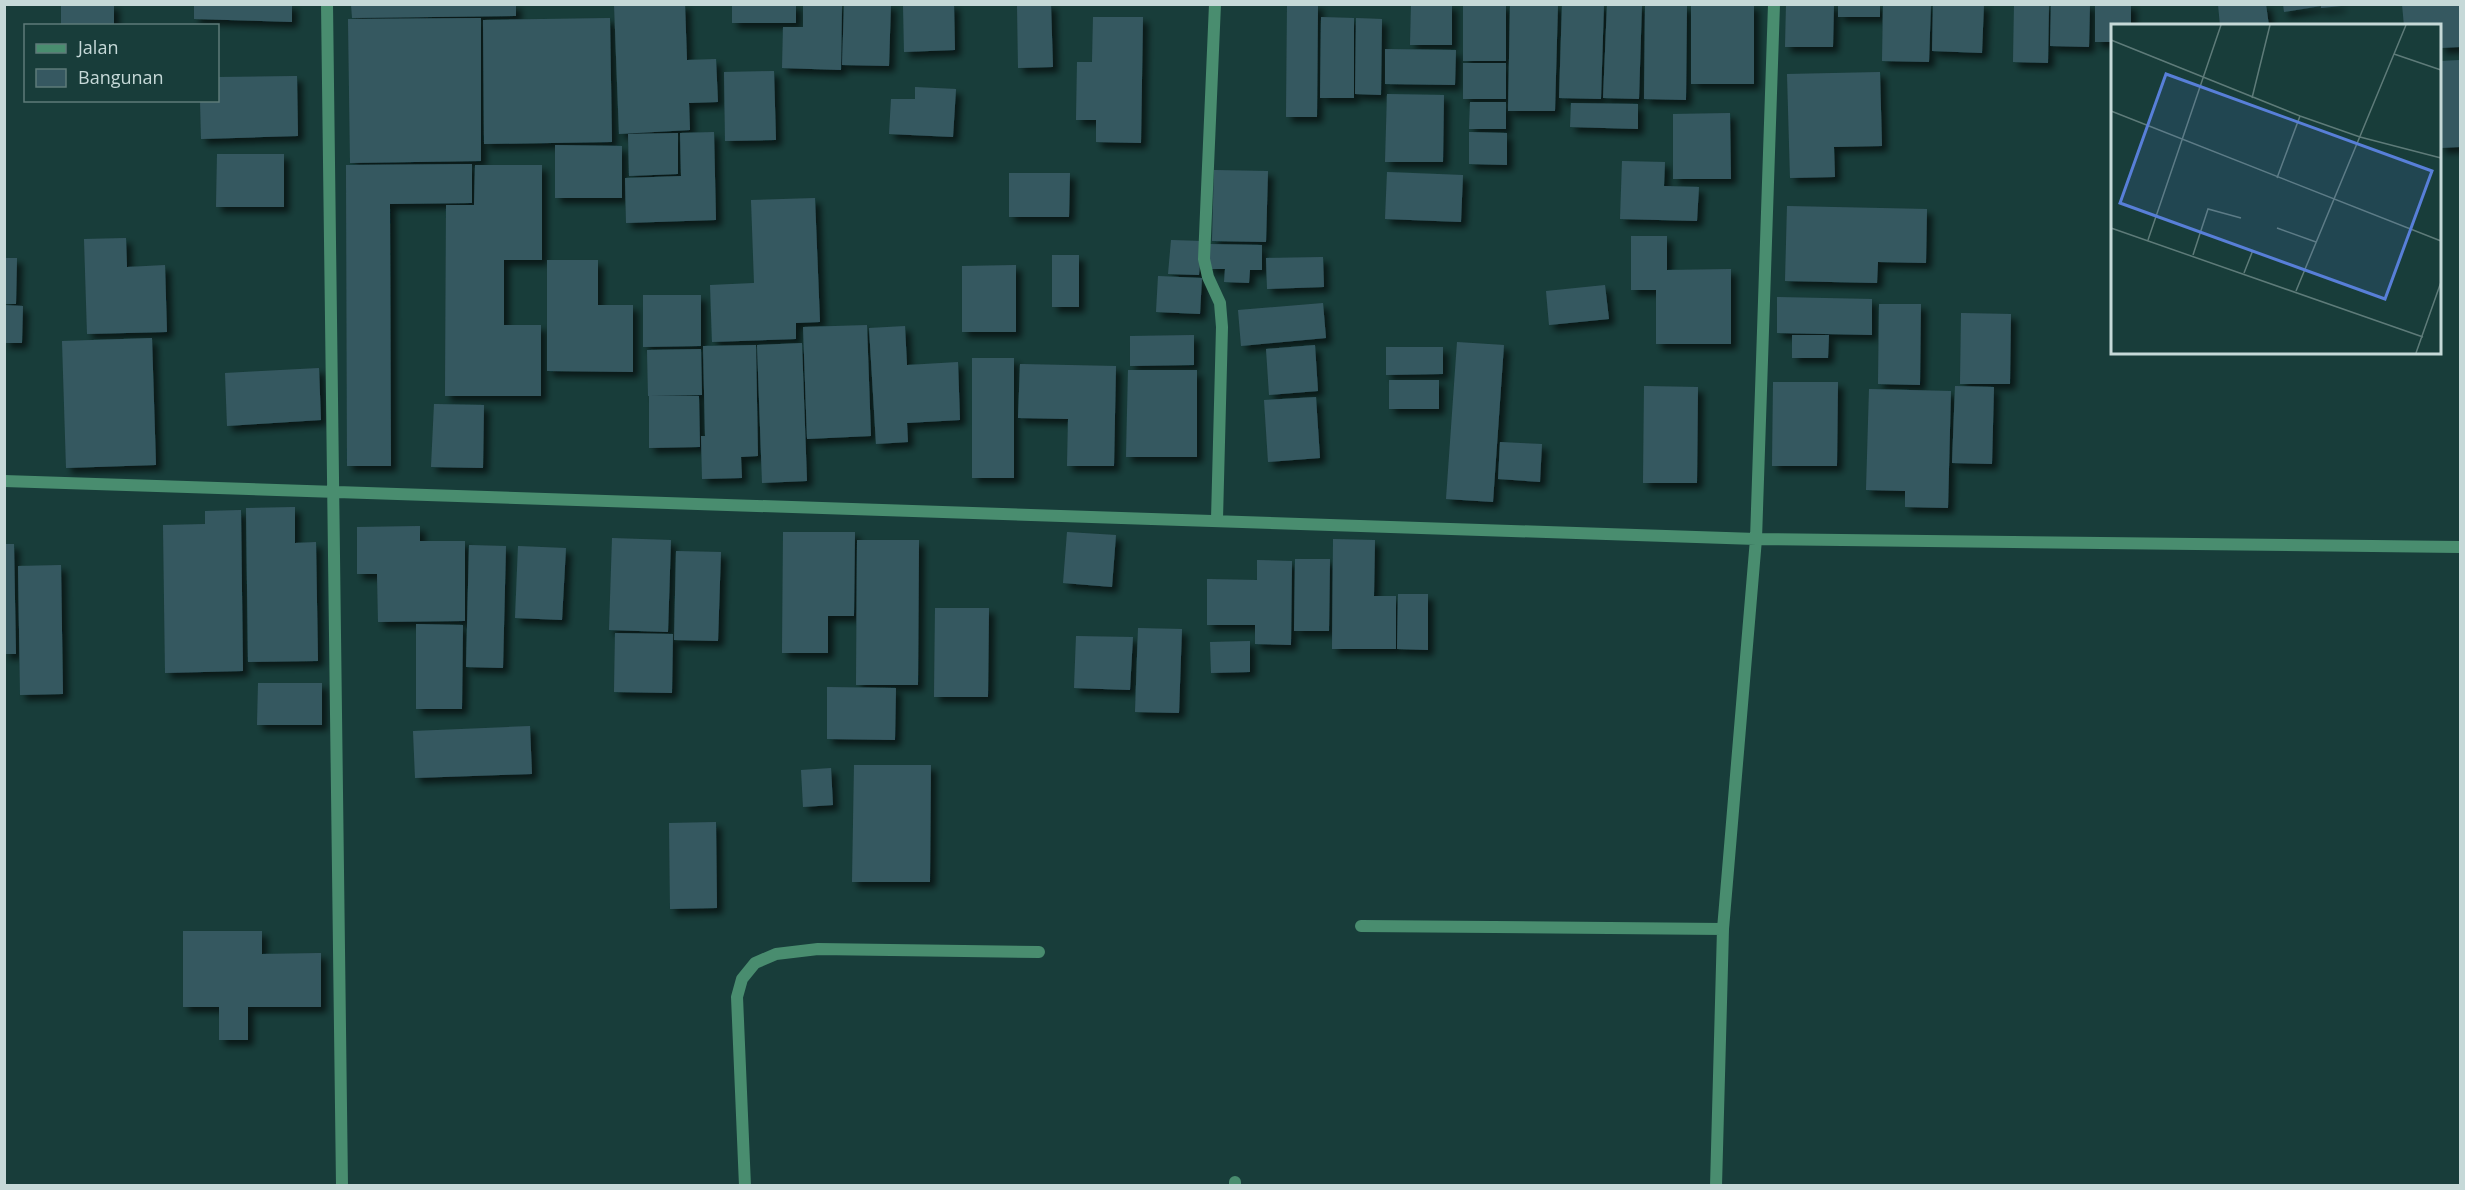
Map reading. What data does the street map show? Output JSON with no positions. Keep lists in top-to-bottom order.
{
  "legend": ["Jalan", "Bangunan"]
}
